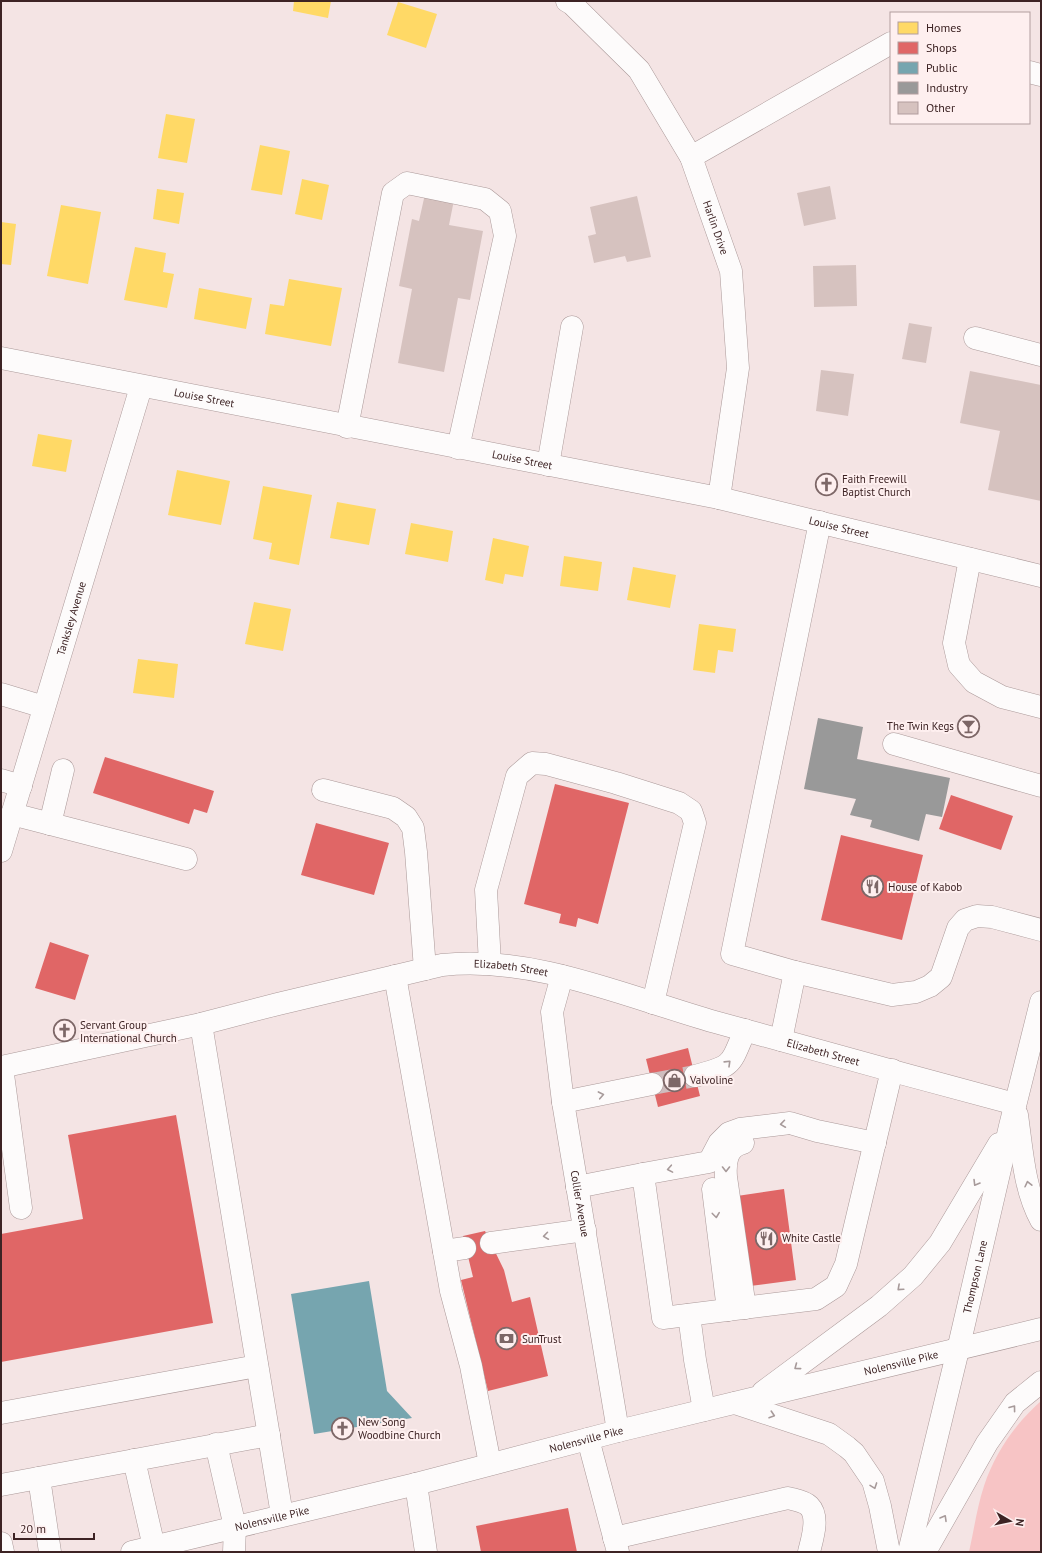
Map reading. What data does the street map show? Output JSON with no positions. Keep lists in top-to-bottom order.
{
  "streets": {
    "street": [
      "Harlin Drive",
      "Louise Street",
      "Tanksley Avenue",
      "Elizabeth Street",
      "Collier Avenue",
      "Thompson Lane",
      "Nolensville Pike"
    ]
  },
  "crossings": [
    ["Harlin Drive", "Louise Street"],
    ["Louise Street", "Tanksley Avenue"],
    ["Elizabeth Street", "Collier Avenue"],
    ["Elizabeth Street", "Thompson Lane"],
    ["Collier Avenue", "Nolensville Pike"],
    ["Thompson Lane", "Nolensville Pike"]
  ],
  "places": {
    "church": ["Faith Freewill Baptist Church", "Servant Group International Church", "New Song Woodbine Church"],
    "bar": ["The Twin Kegs"],
    "restaurant": ["House of Kabob", "White Castle"],
    "shop": ["Valvoline"],
    "bank": ["SunTrust"]
  },
  "legend": [
    "Homes",
    "Shops",
    "Public",
    "Industry",
    "Other"
  ],
  "scale_bar": "20 m",
  "north": "right"
}
